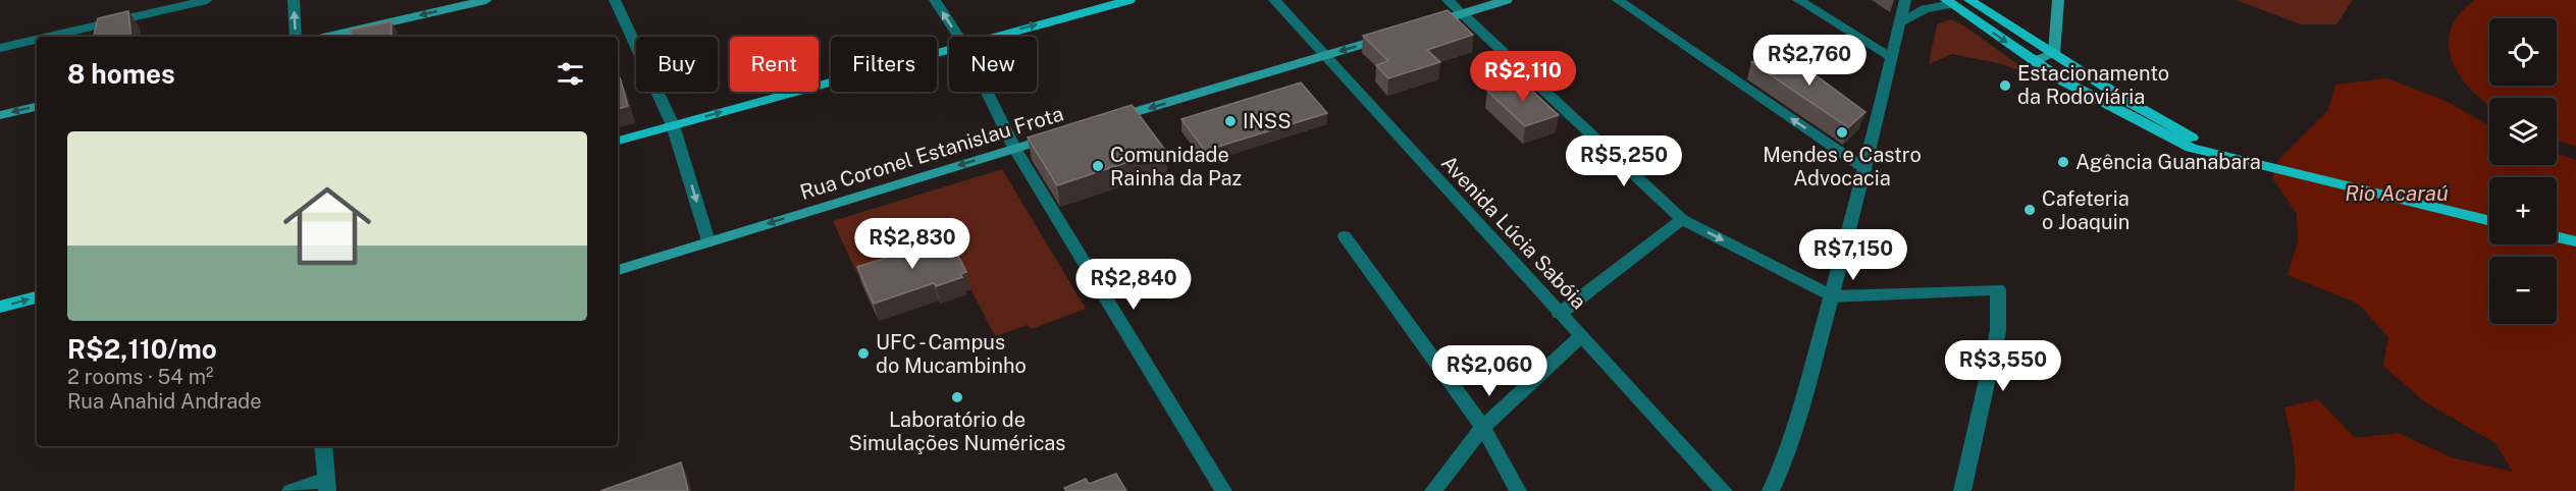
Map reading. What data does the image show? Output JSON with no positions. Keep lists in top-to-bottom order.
{
  "streets": {
    "main road": ["Rua Coronel Estanislau Frota"],
    "street": ["Avenida Lúcia Sabóia"]
  },
  "water": ["Rio Acaraú"],
  "places": [
    "Estacionamento da Rodoviária",
    "INSS",
    "Mendes e Castro Advocacia",
    "Agência Guanabara",
    "Comunidade Rainha da Paz",
    "Cafeteria o Joaquin",
    "UFC - Campus do Mucambinho",
    "Laboratório de Simulações Numéricas"
  ],
  "page": {
    "map_buttons": ["+", "−"],
    "price": [
      "R$2,760",
      "R$2,110",
      "R$5,250",
      "R$2,830",
      "R$7,150",
      "R$2,840",
      "R$3,550",
      "R$2,060"
    ],
    "chip": [
      "Buy",
      "Rent",
      "Filters",
      "New"
    ],
    "heading": "8 homes",
    "list": [
      {
        "name": "R$2,110/mo",
        "note": "2 rooms · 54 m² · Rua Anahid Andrade"
      }
    ]
  }
}
